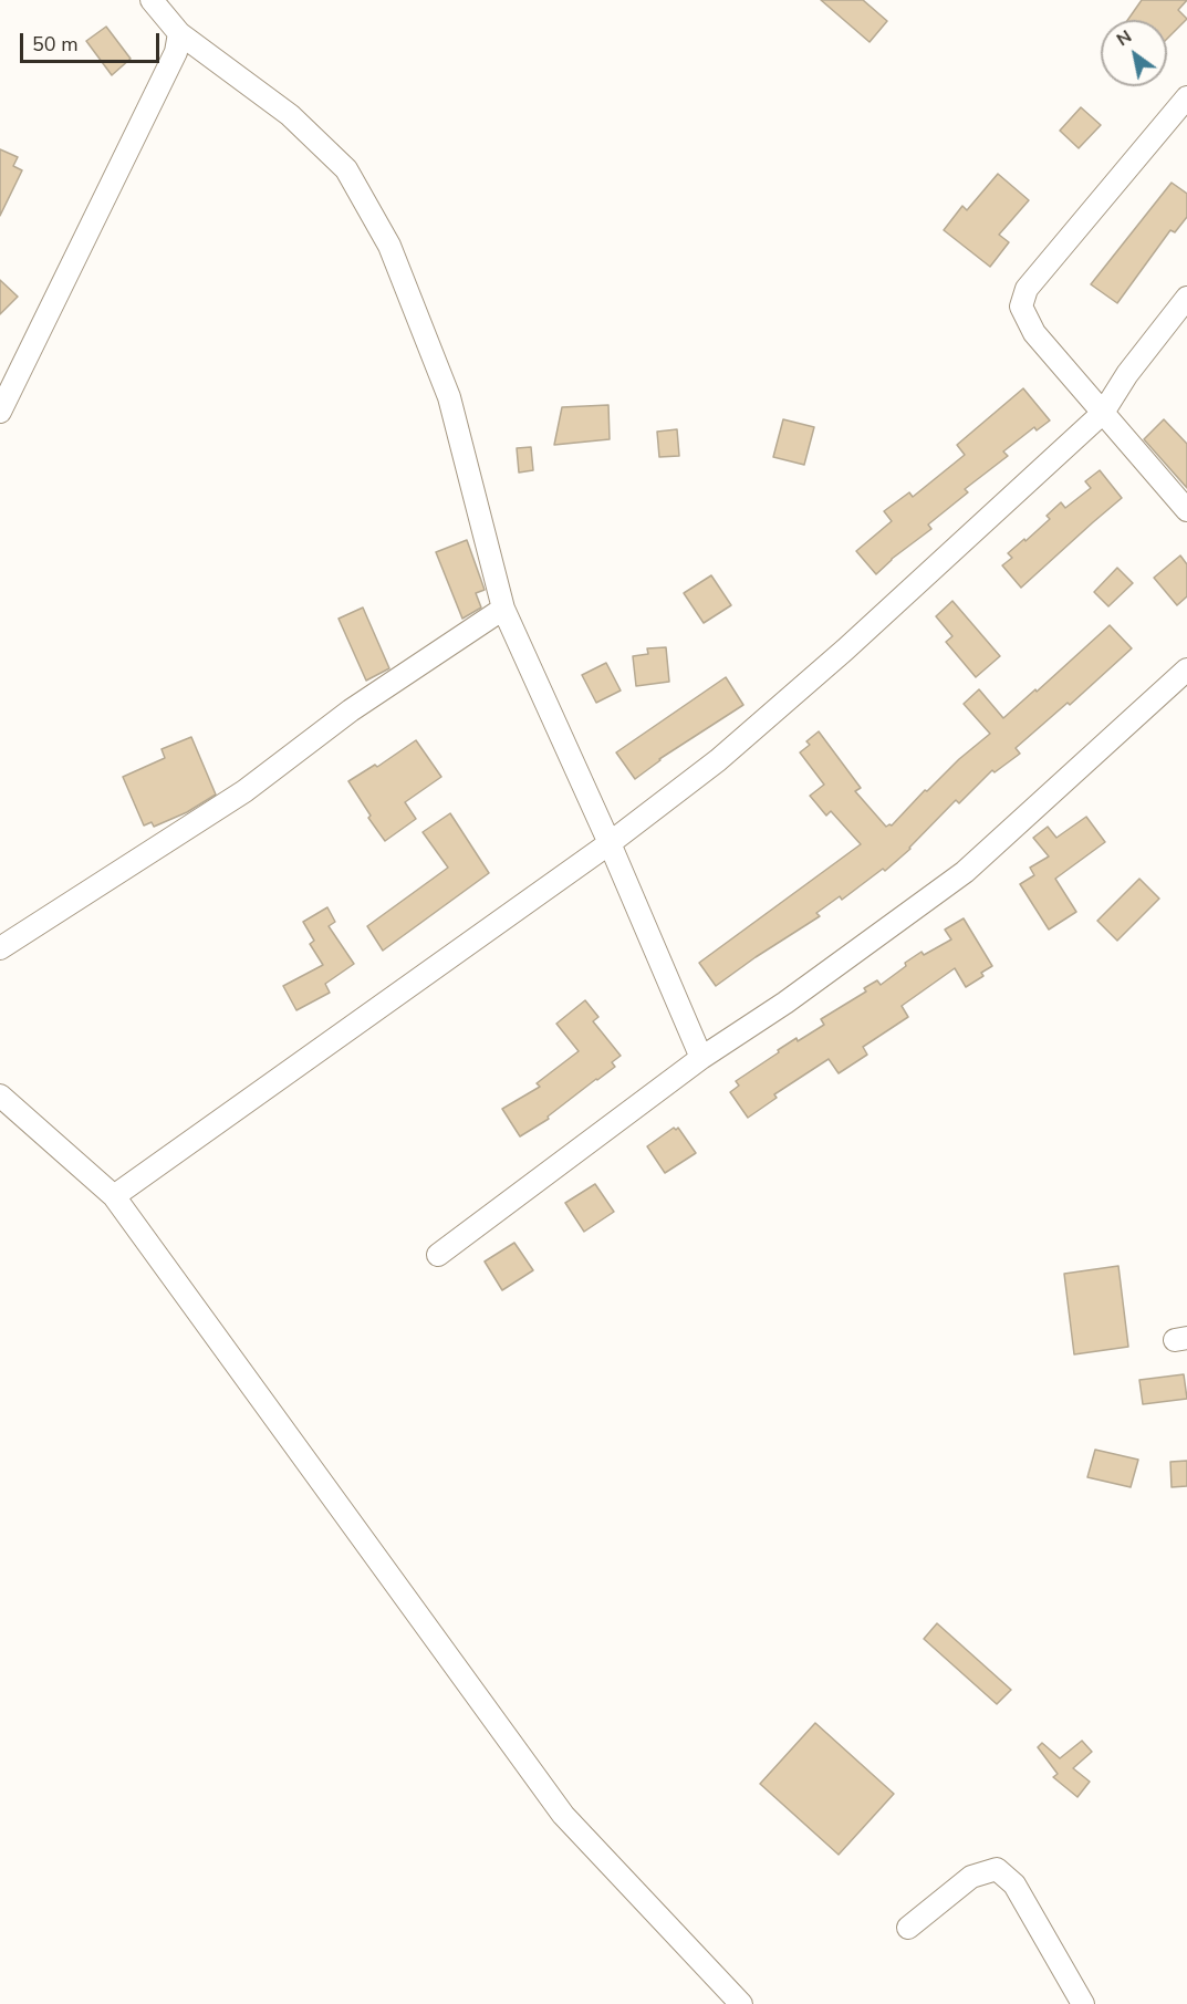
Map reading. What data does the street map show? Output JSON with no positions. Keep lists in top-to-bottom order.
{
  "scale_bar": "50 m",
  "north": "top left"
}
